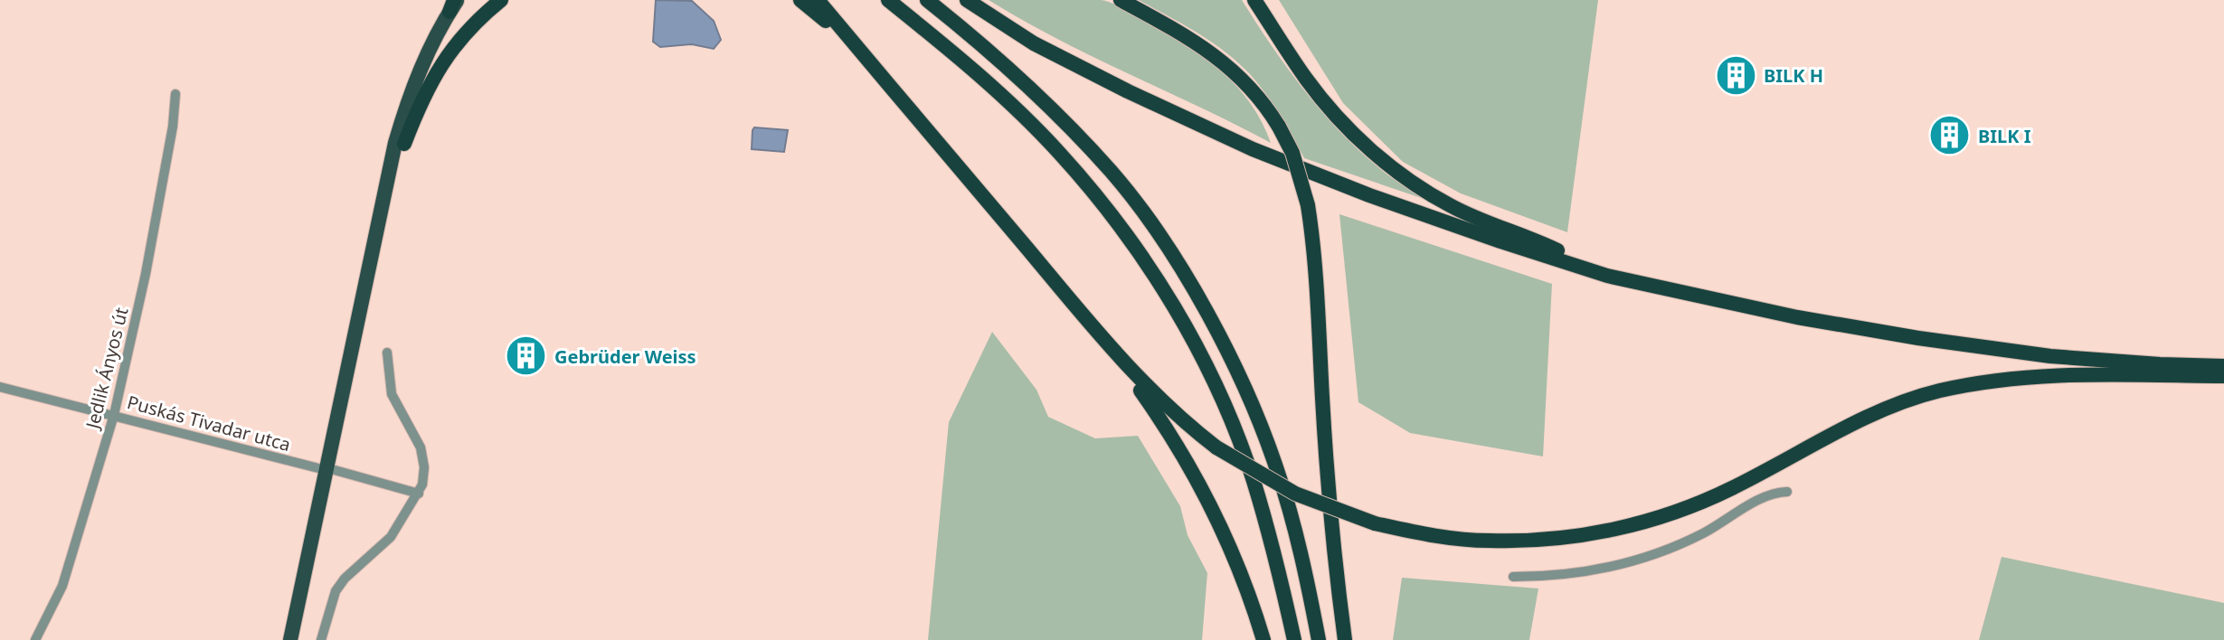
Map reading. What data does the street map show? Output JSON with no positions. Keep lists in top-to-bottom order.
{
  "streets": {
    "street": ["Jedlik Ányos út", "Puskás Tivadar utca"]
  },
  "crossings": [
    ["Jedlik Ányos út", "Puskás Tivadar utca"]
  ],
  "places": {
    "building": ["BILK H", "BILK I", "Gebrüder Weiss"]
  }
}
